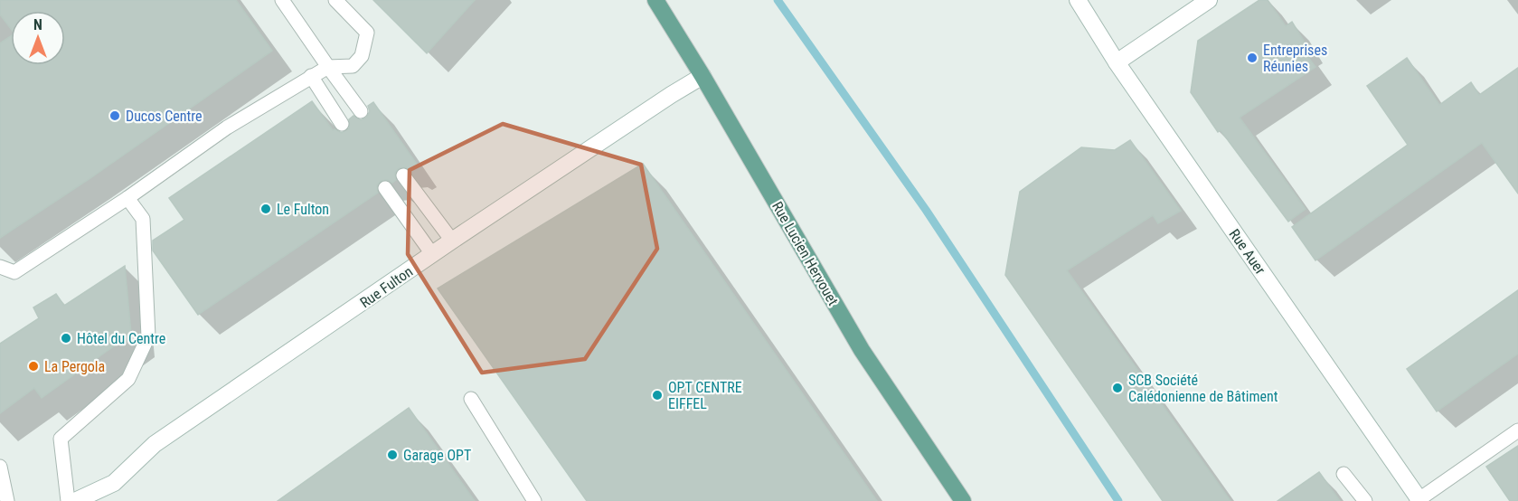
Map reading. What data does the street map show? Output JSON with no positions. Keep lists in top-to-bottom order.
{
  "streets": {
    "main road": ["Rue Lucien Hervouet"],
    "street": ["Rue Auer", "Rue Fulton"]
  },
  "crossings": [
    ["Rue Lucien Hervouet", "Rue Fulton"]
  ],
  "places": [
    "Entreprises Réunies",
    "Ducos Centre",
    "Le Fulton",
    "Hôtel du Centre",
    "La Pergola",
    "SCB Société Calédonienne de Bâtiment",
    "OPT CENTRE EIFFEL",
    "Garage OPT"
  ],
  "north": "top"
}
